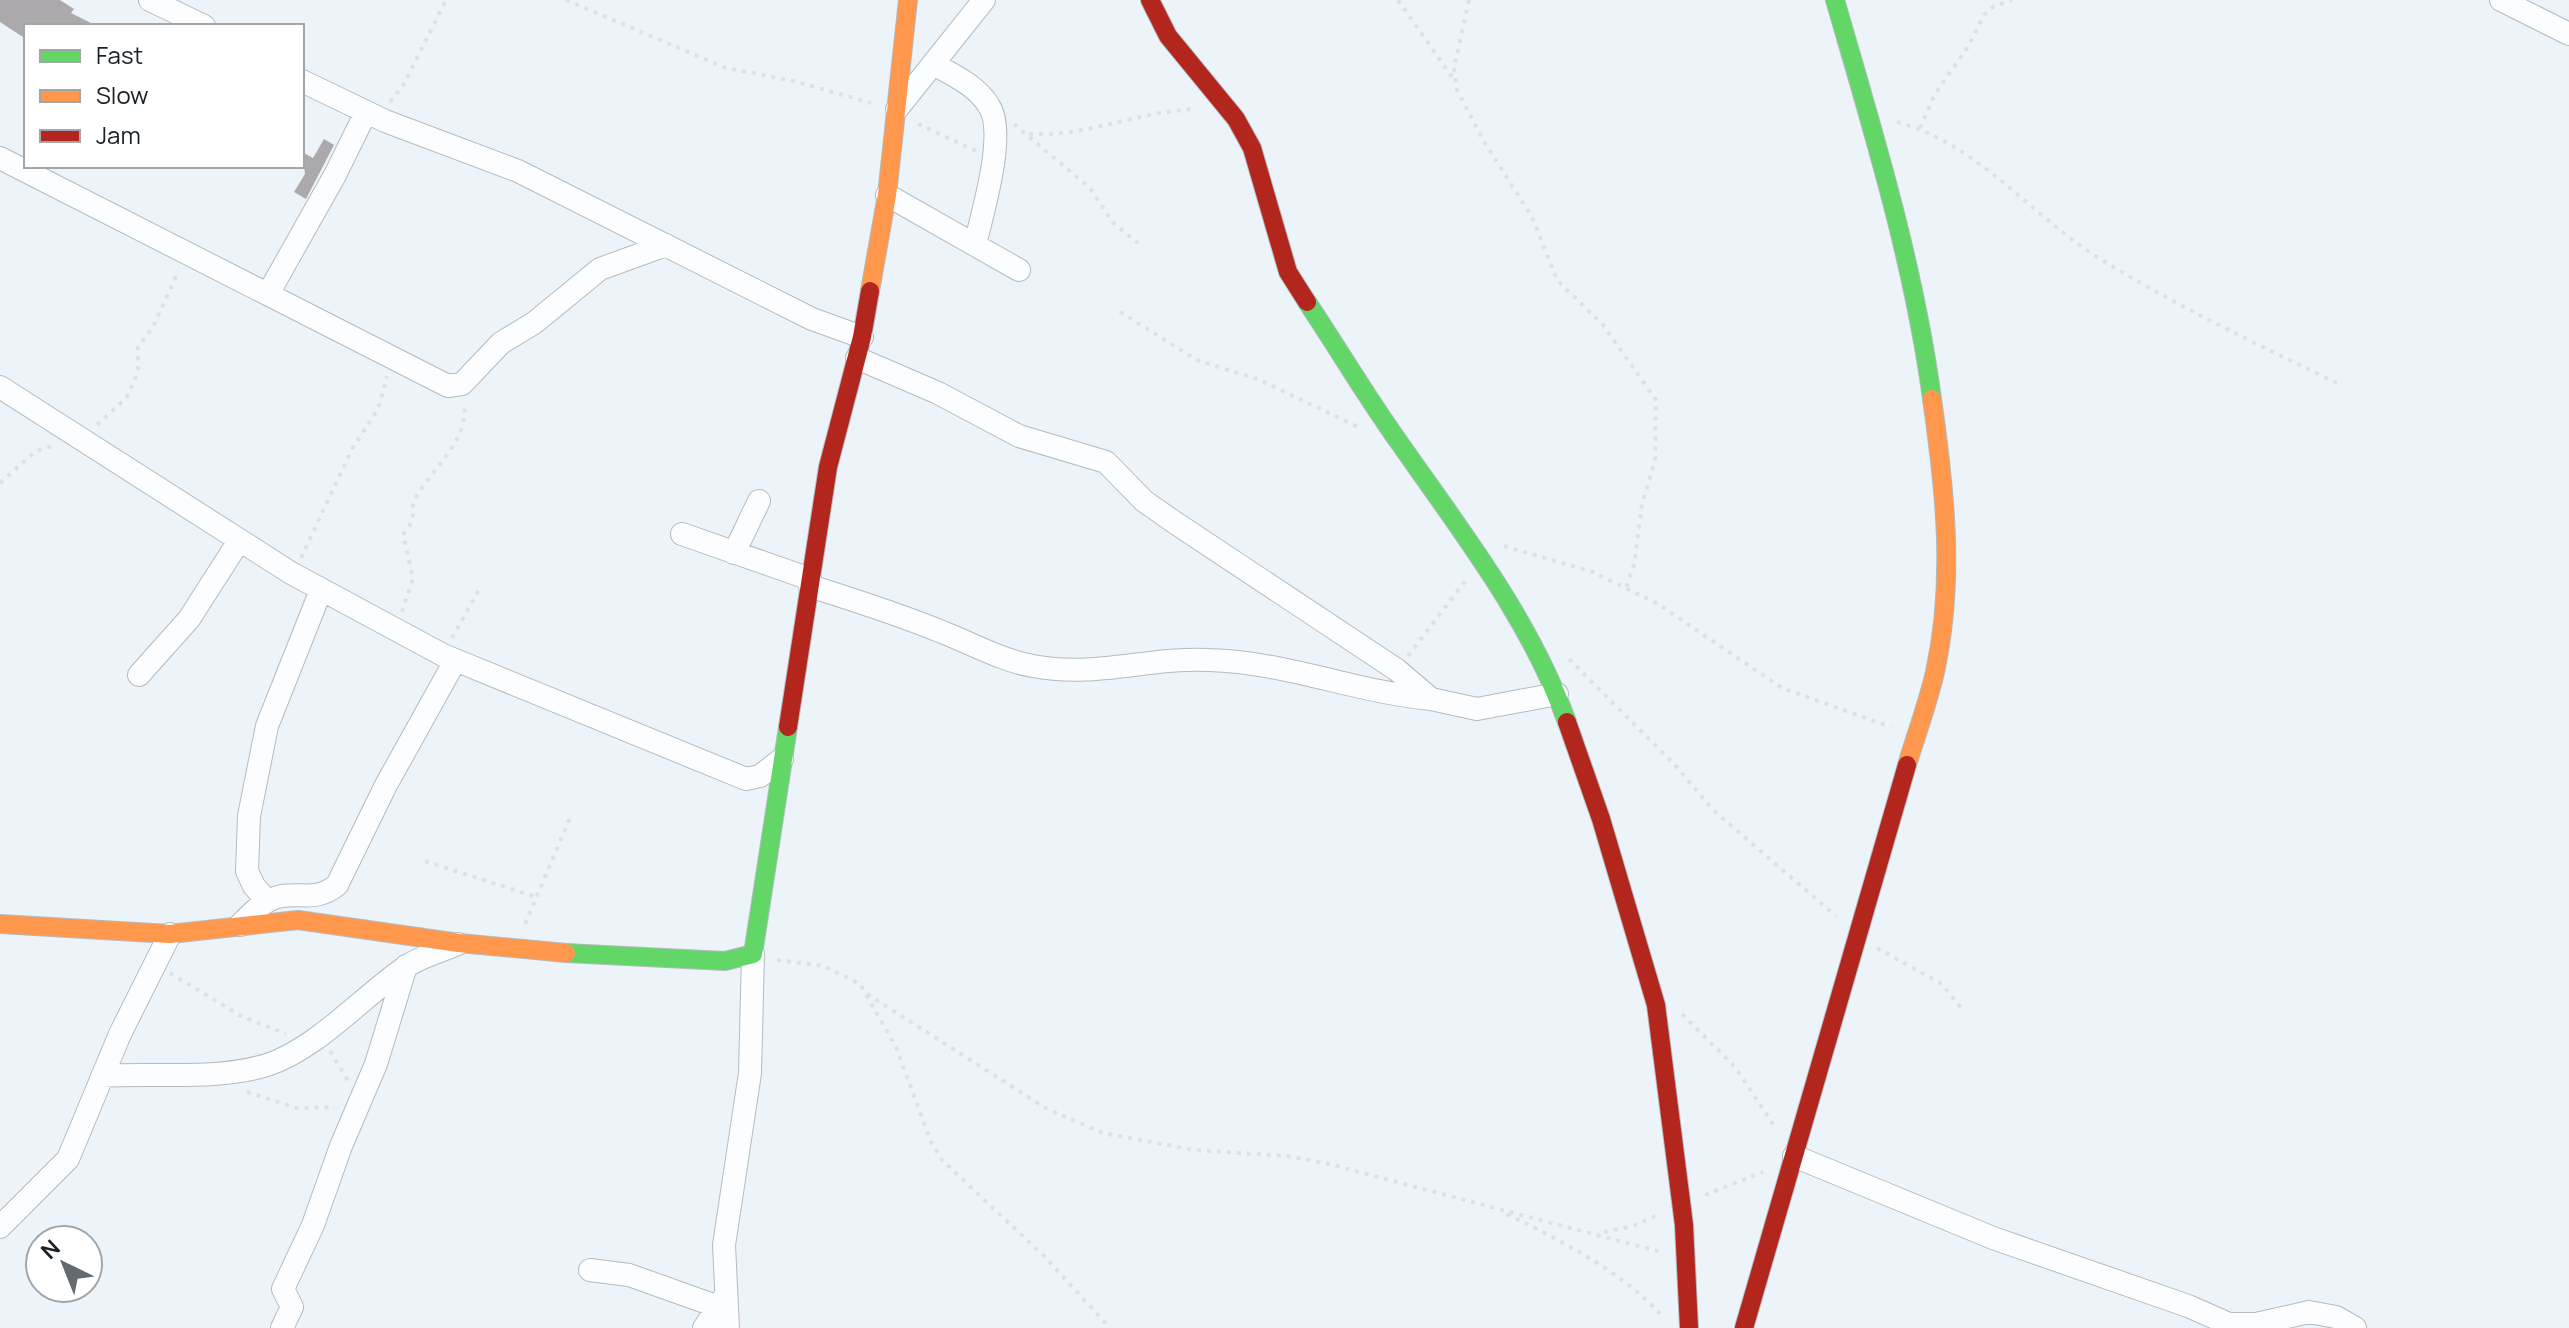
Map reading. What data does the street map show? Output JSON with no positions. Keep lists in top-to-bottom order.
{
  "legend": ["Fast", "Slow", "Jam"],
  "north": "top left"
}
